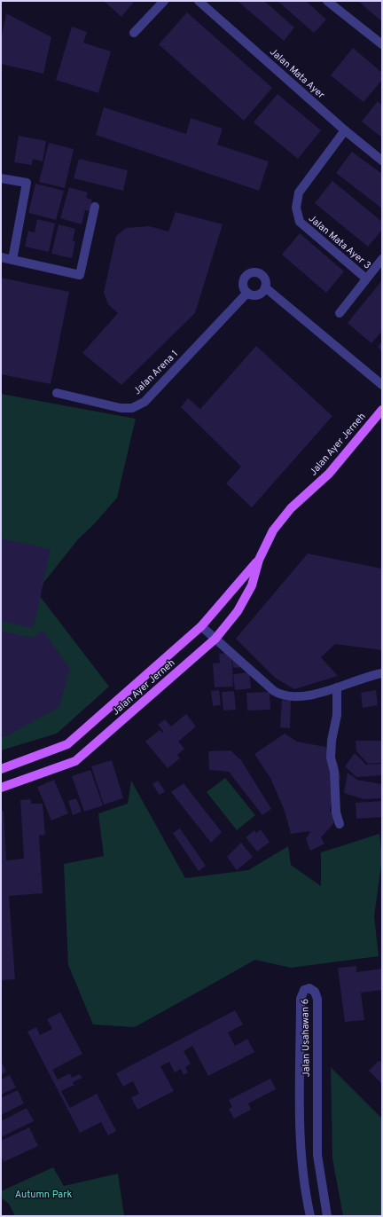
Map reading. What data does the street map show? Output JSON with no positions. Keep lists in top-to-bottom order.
{
  "streets": {
    "main road": ["Jalan Ayer Jerneh"],
    "street": [
      "Jalan Mata Ayer",
      "Jalan Mata Ayer 3",
      "Jalan Arena 1",
      "Jalan Usahawan 6"
    ]
  },
  "crossings": [
    ["Jalan Mata Ayer", "Jalan Mata Ayer 3"]
  ],
  "parks": ["Autumn Park"]
}
